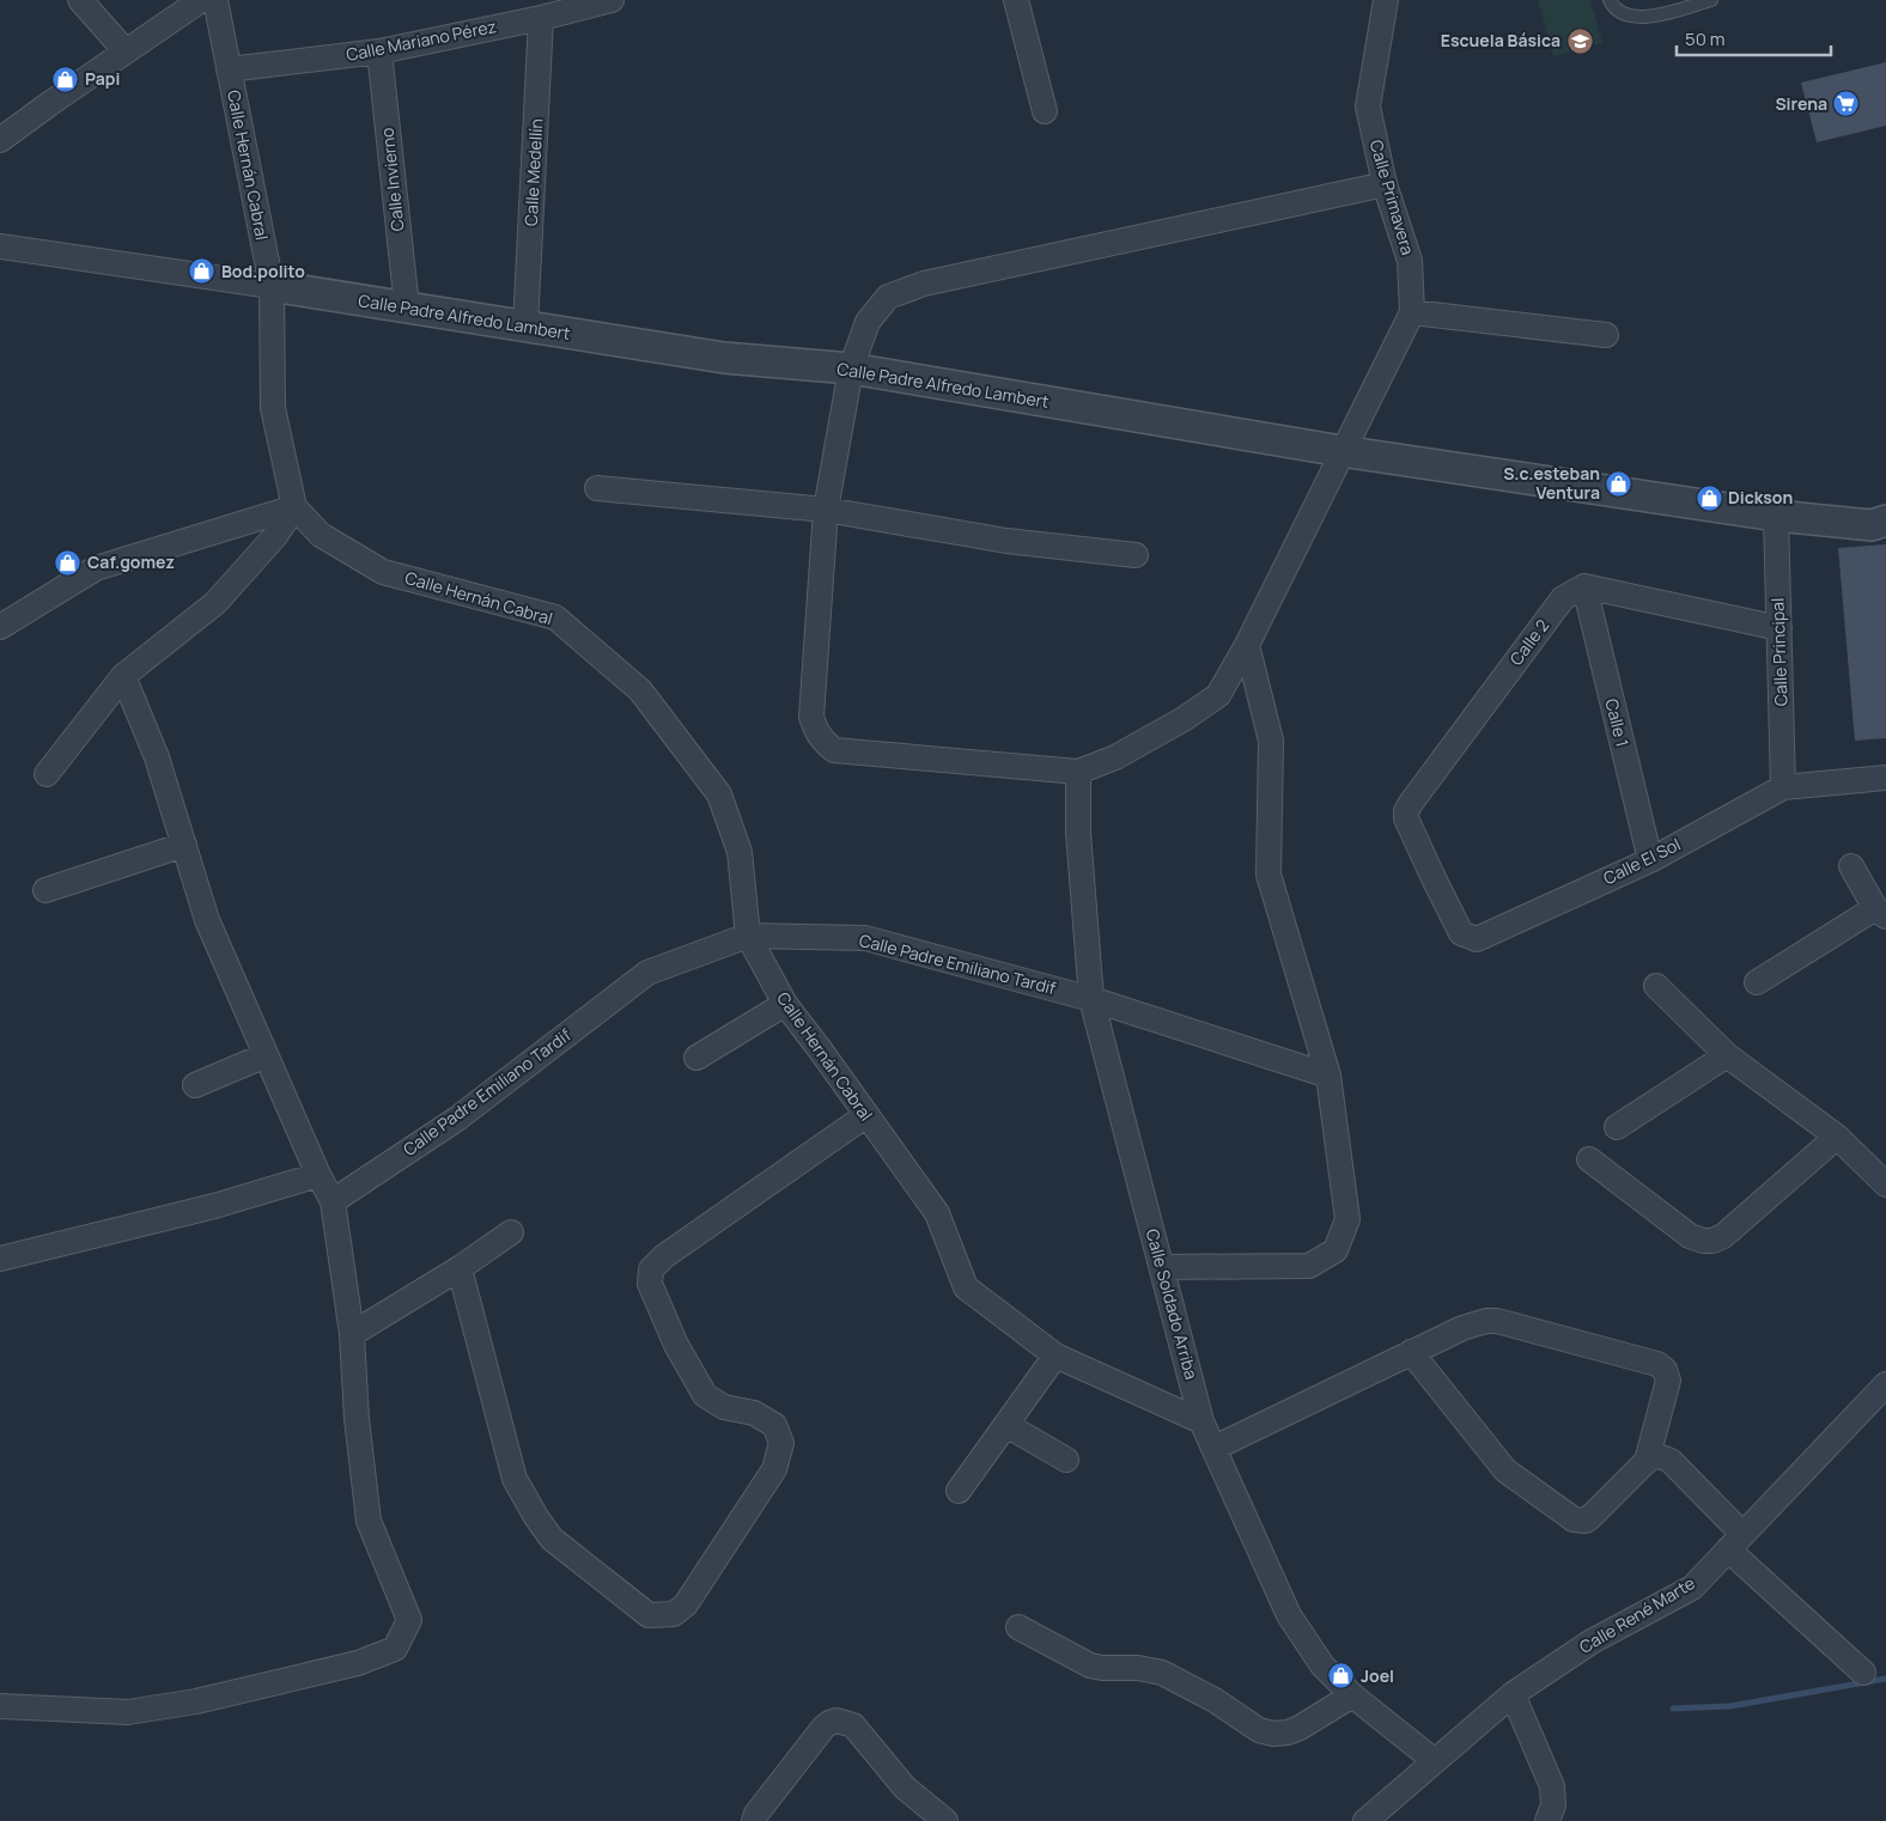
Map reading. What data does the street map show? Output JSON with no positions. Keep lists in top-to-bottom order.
{
  "streets": {
    "street": [
      "Calle Mariano Pérez",
      "Calle Hernán Cabral",
      "Calle Medellín",
      "Calle Invierno",
      "Calle Primavera",
      "Calle Padre Alfredo Lambert",
      "Calle 2",
      "Calle Principal",
      "Calle 1",
      "Calle El Sol",
      "Calle Padre Emiliano Tardif",
      "Calle Soldado Arriba",
      "Calle René Marte"
    ]
  },
  "crossings": [
    ["Calle Mariano Pérez", "Calle Hernán Cabral"],
    ["Calle Mariano Pérez", "Calle Medellín"],
    ["Calle Mariano Pérez", "Calle Invierno"],
    ["Calle Hernán Cabral", "Calle Padre Alfredo Lambert"],
    ["Calle Hernán Cabral", "Calle Padre Emiliano Tardif"],
    ["Calle Hernán Cabral", "Calle Soldado Arriba"],
    ["Calle Medellín", "Calle Padre Alfredo Lambert"],
    ["Calle Invierno", "Calle Padre Alfredo Lambert"],
    ["Calle Primavera", "Calle Padre Alfredo Lambert"],
    ["Calle Primavera", "Calle Soldado Arriba"],
    ["Calle Padre Alfredo Lambert", "Calle Principal"],
    ["Calle 2", "Calle 1"],
    ["Calle 2", "Calle El Sol"],
    ["Calle Principal", "Calle El Sol"],
    ["Calle 1", "Calle El Sol"],
    ["Calle Padre Emiliano Tardif", "Calle Soldado Arriba"],
    ["Calle Soldado Arriba", "Calle René Marte"]
  ],
  "places": {
    "school or university": ["Escuela Básica"],
    "shop": [
      "Papi",
      "Bod.polito",
      "S.c.esteban Ventura",
      "Dickson",
      "Caf.gomez",
      "Joel"
    ],
    "supermarket": ["Sirena"]
  },
  "scale_bar": "50 m"
}
